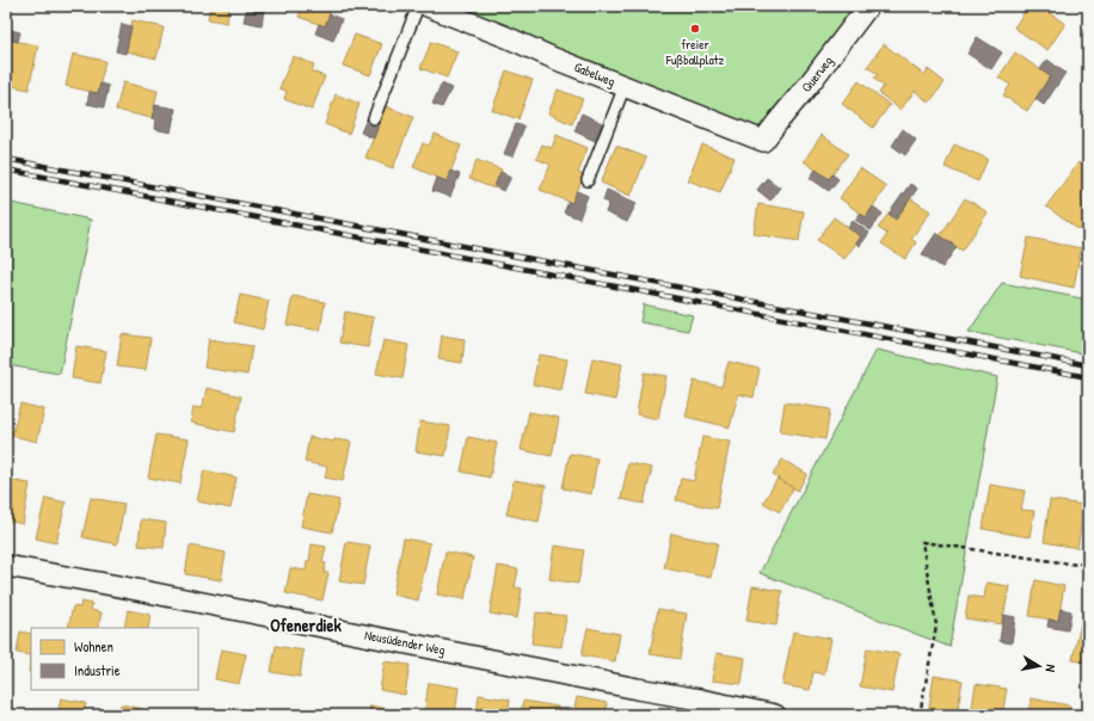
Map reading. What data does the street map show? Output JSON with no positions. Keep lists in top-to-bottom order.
{
  "streets": {
    "street": ["Gabelweg", "Querweg", "Neusüdender Weg"]
  },
  "crossings": [
    ["Gabelweg", "Querweg"]
  ],
  "districts": ["Ofenerdiek"],
  "places": ["freier Fußballplatz"],
  "legend": ["Wohnen", "Industrie"],
  "north": "right"
}
